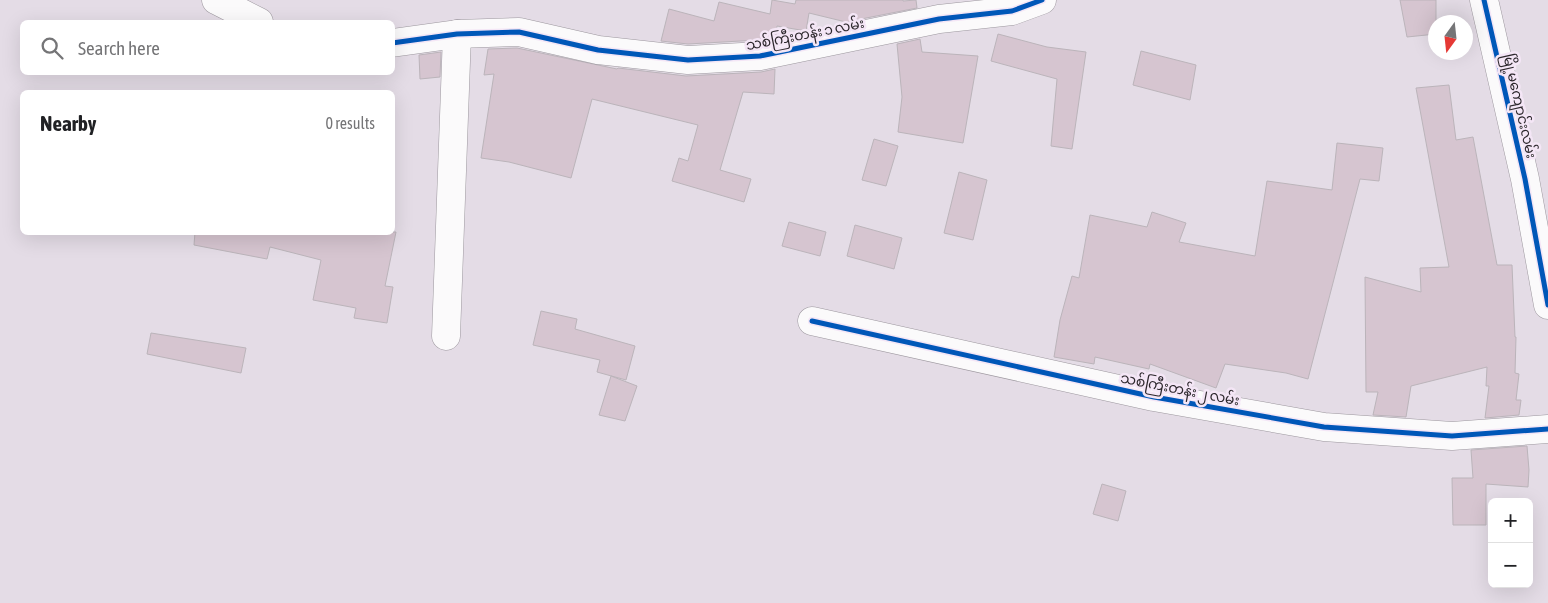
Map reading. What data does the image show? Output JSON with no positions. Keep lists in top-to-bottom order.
{
  "streets": {
    "street": ["သစ်ကြီးတန်း ၁ လမ်း", "မြို့မကျောင်းလမ်း", "သစ်ကြီးတန်း ၂ လမ်း"]
  },
  "north": "bottom",
  "page": {
    "search": "Search here",
    "heading": ["Nearby", "0 results"],
    "map_buttons": ["+", "−"]
  }
}
